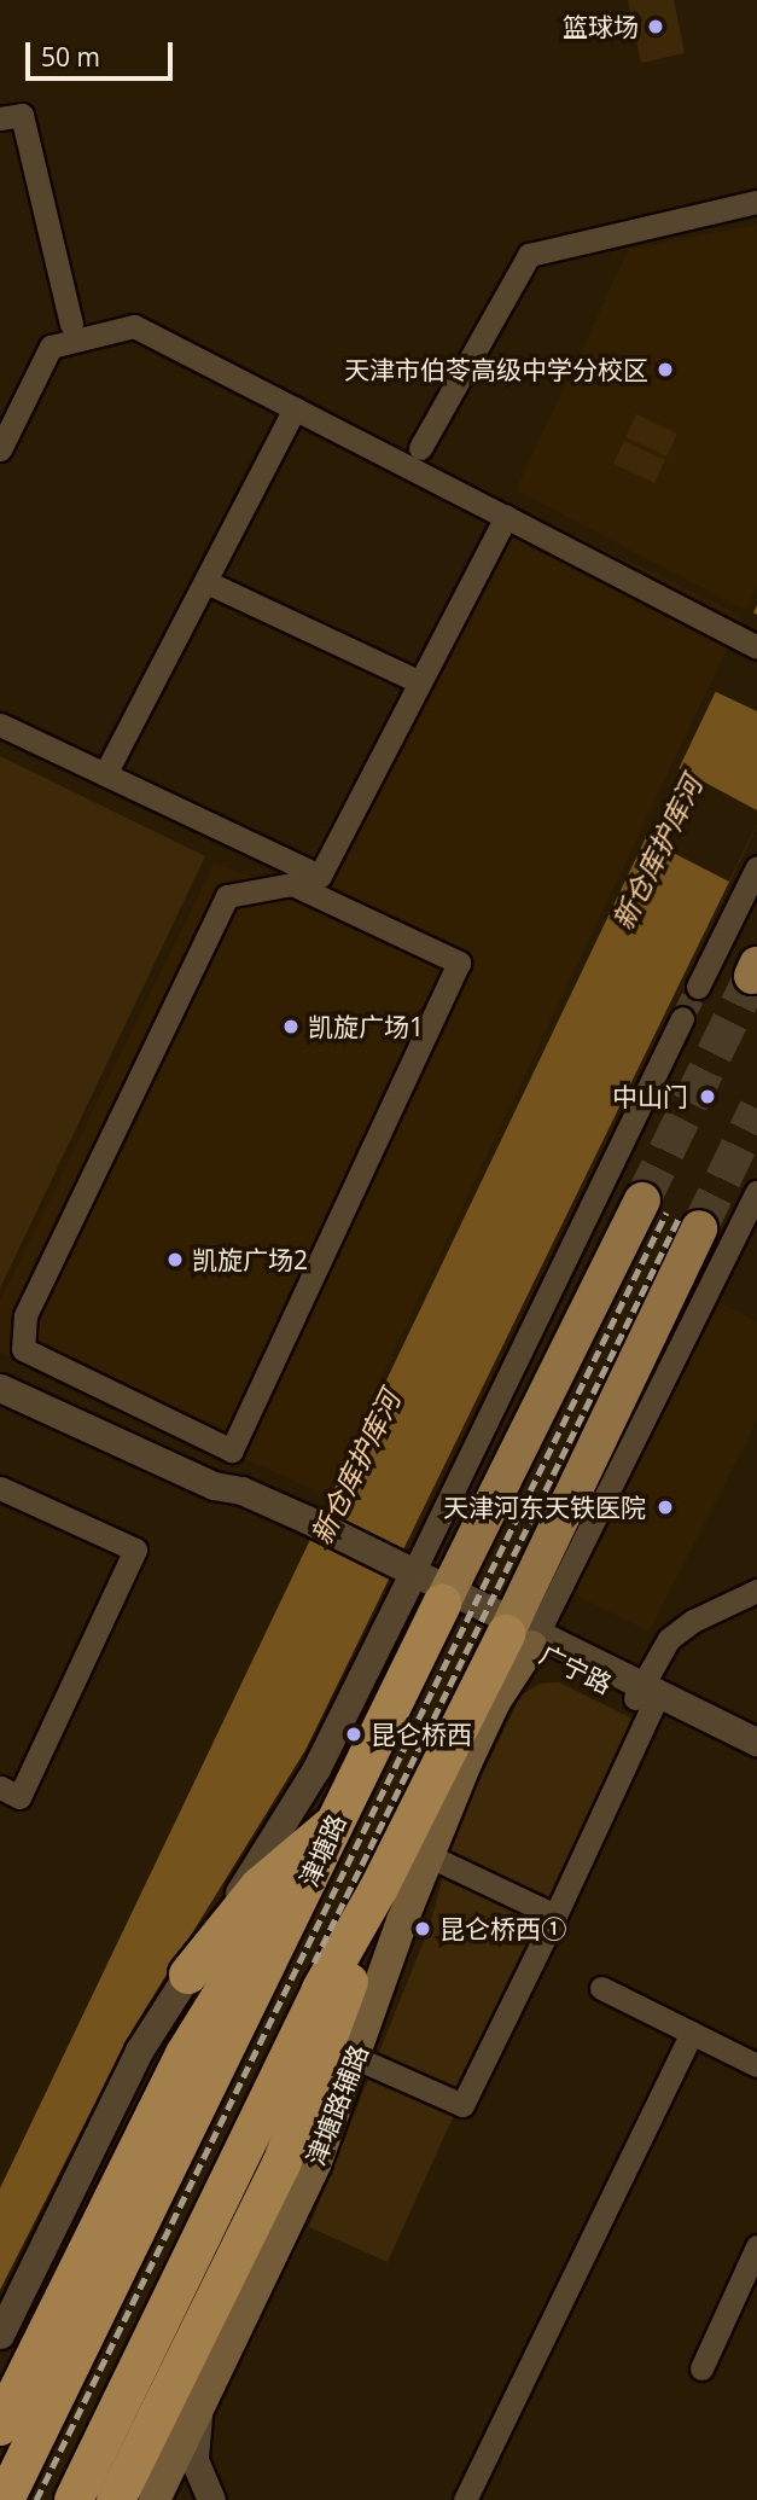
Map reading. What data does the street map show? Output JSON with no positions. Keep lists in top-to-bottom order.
{
  "streets": {
    "highway": ["津塘路"],
    "main road": ["津塘路辅路"],
    "street": ["广宁路"]
  },
  "crossings": [
    ["广宁路", "津塘路"],
    ["广宁路", "津塘路辅路"]
  ],
  "water": ["新仓库护库河"],
  "places": [
    "篮球场",
    "天津市伯苓高级中学分校区",
    "凯旋广场1",
    "中山门",
    "凯旋广场2",
    "天津河东天铁医院",
    "昆仑桥西",
    "昆仑桥西①"
  ],
  "scale_bar": "50 m"
}
